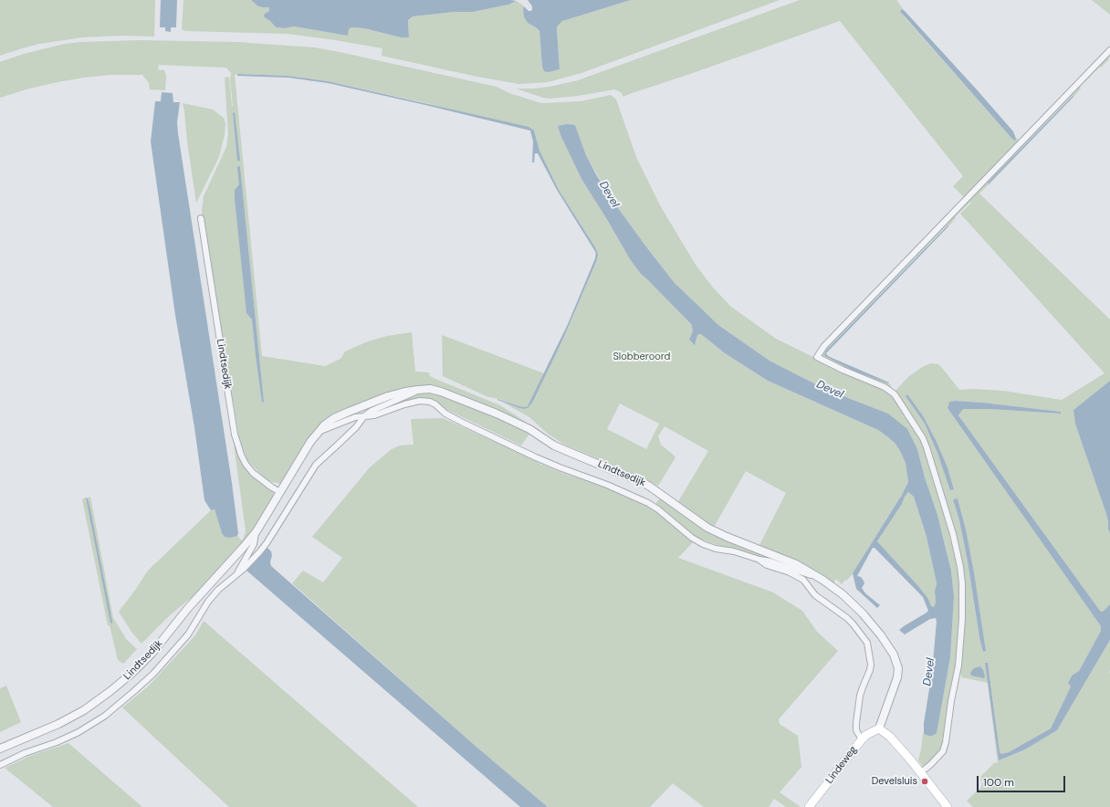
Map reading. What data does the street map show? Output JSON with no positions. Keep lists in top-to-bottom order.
{
  "streets": {
    "main road": ["Lindeweg"],
    "street": ["Lindtsedijk"]
  },
  "water": ["Devel"],
  "parks": ["Slobberoord"],
  "places": ["Develsluis"],
  "scale_bar": "100 m"
}
